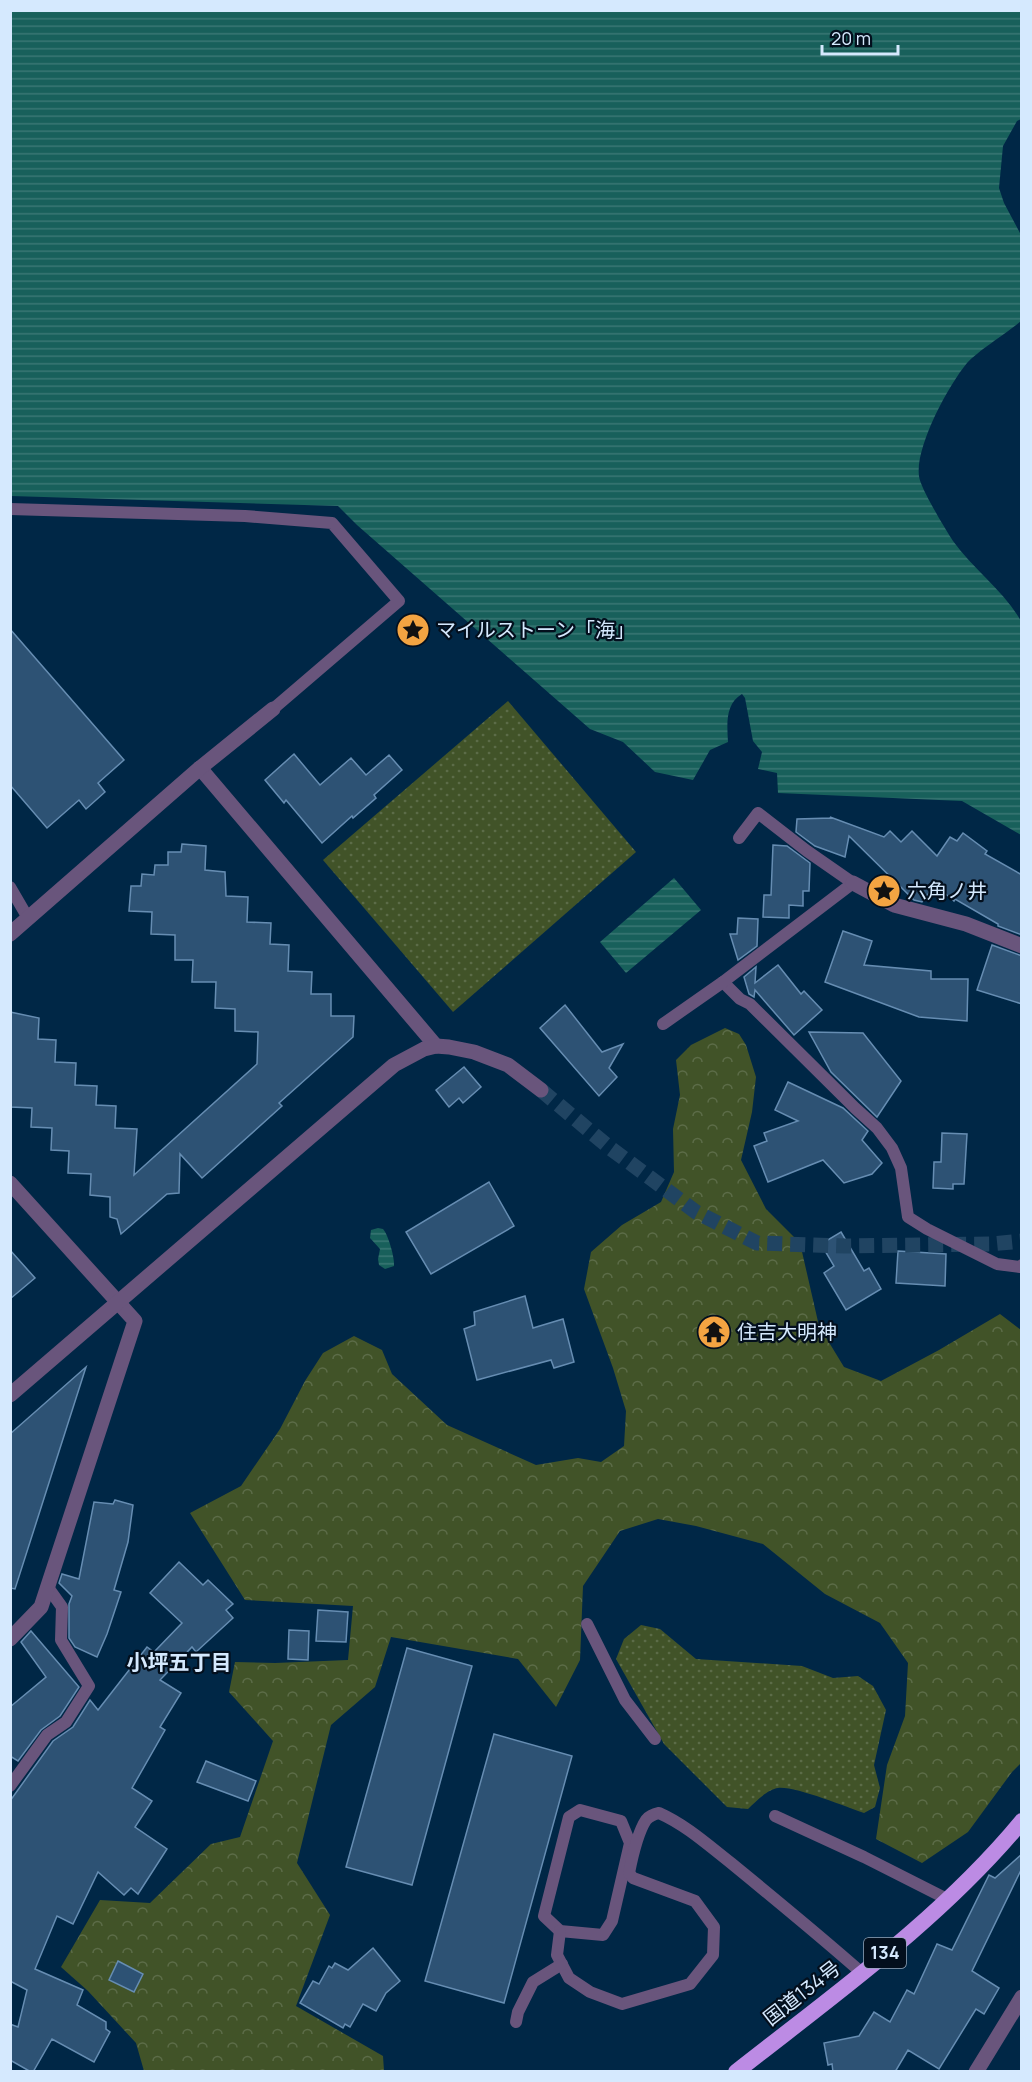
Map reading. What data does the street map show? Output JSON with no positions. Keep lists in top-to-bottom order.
{
  "streets": {
    "highway": ["134", "国道134号"]
  },
  "districts": ["小坪五丁目"],
  "places": {
    "place": ["マイルストーン「海」", "六角ノ井"],
    "temple": ["住吉大明神"]
  },
  "scale_bar": "20 m"
}
